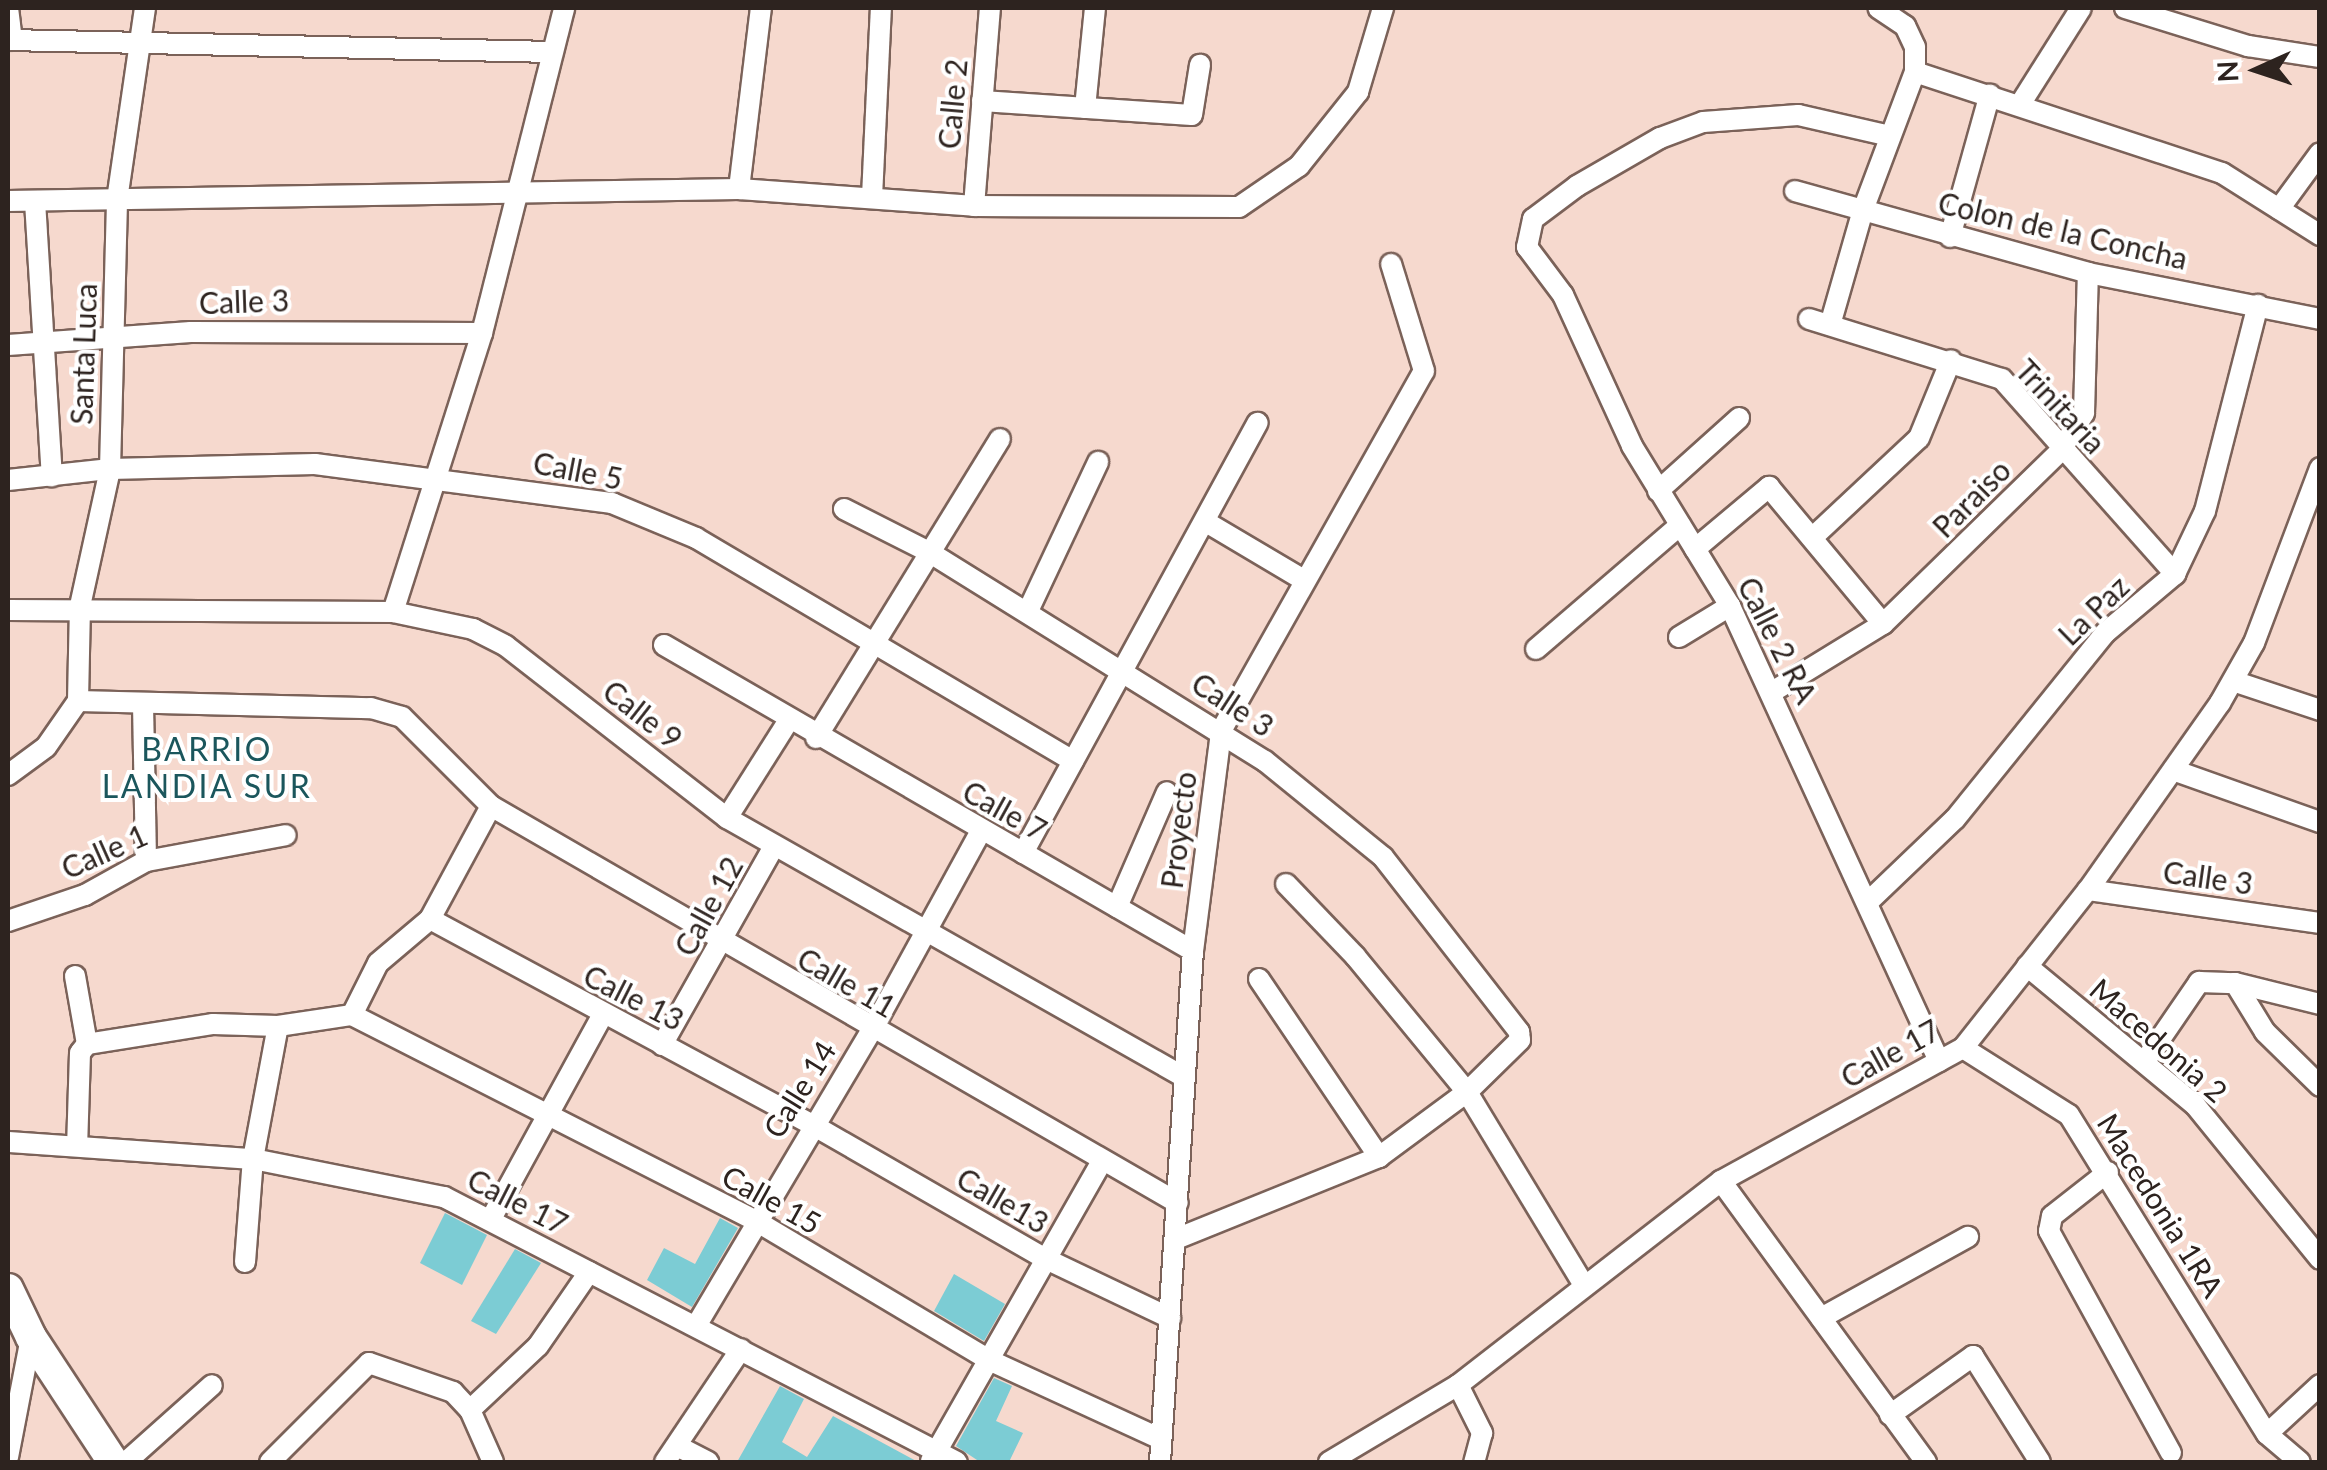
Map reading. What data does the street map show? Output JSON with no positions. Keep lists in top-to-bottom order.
{
  "streets": {
    "street": [
      "Calle 2",
      "Colon de la Concha",
      "Calle 3",
      "Santa Luca",
      "Trinitaria",
      "Calle 5",
      "Paraiso",
      "La Paz",
      "Calle 2 RA",
      "Calle 9",
      "Calle 7",
      "Proyecto",
      "Calle 1",
      "Calle 12",
      "Calle 11",
      "Calle 13",
      "Macedonia 2",
      "Calle 17",
      "Calle 14",
      "Calle 15",
      "Calle13",
      "Macedonia 1RA"
    ]
  },
  "crossings": [
    ["Colon de la Concha", "Paraiso"],
    ["Colon de la Concha", "La Paz"],
    ["Calle 3", "Santa Luca"],
    ["Calle 3", "Proyecto"],
    ["Calle 3", "Calle 17"],
    ["Santa Luca", "Calle 5"],
    ["Santa Luca", "Calle 9"],
    ["Santa Luca", "Calle 11"],
    ["Trinitaria", "Paraiso"],
    ["Trinitaria", "La Paz"],
    ["Paraiso", "Calle 2 RA"],
    ["La Paz", "Calle 2 RA"],
    ["Calle 2 RA", "Calle 17"],
    ["Calle 9", "Proyecto"],
    ["Calle 9", "Calle 12"],
    ["Calle 9", "Calle 14"],
    ["Calle 7", "Proyecto"],
    ["Calle 7", "Calle 14"],
    ["Proyecto", "Calle 11"],
    ["Proyecto", "Calle 15"],
    ["Proyecto", "Calle13"],
    ["Calle 12", "Calle 11"],
    ["Calle 12", "Calle 13"],
    ["Calle 11", "Calle 14"],
    ["Calle 13", "Calle 14"],
    ["Calle 13", "Calle13"],
    ["Macedonia 2", "Calle 17"],
    ["Calle 17", "Calle 14"],
    ["Calle 17", "Macedonia 1RA"],
    ["Calle 14", "Calle 15"],
    ["Calle 14", "Calle13"]
  ],
  "districts": ["BARRIO LANDIA SUR"],
  "north": "left"
}
